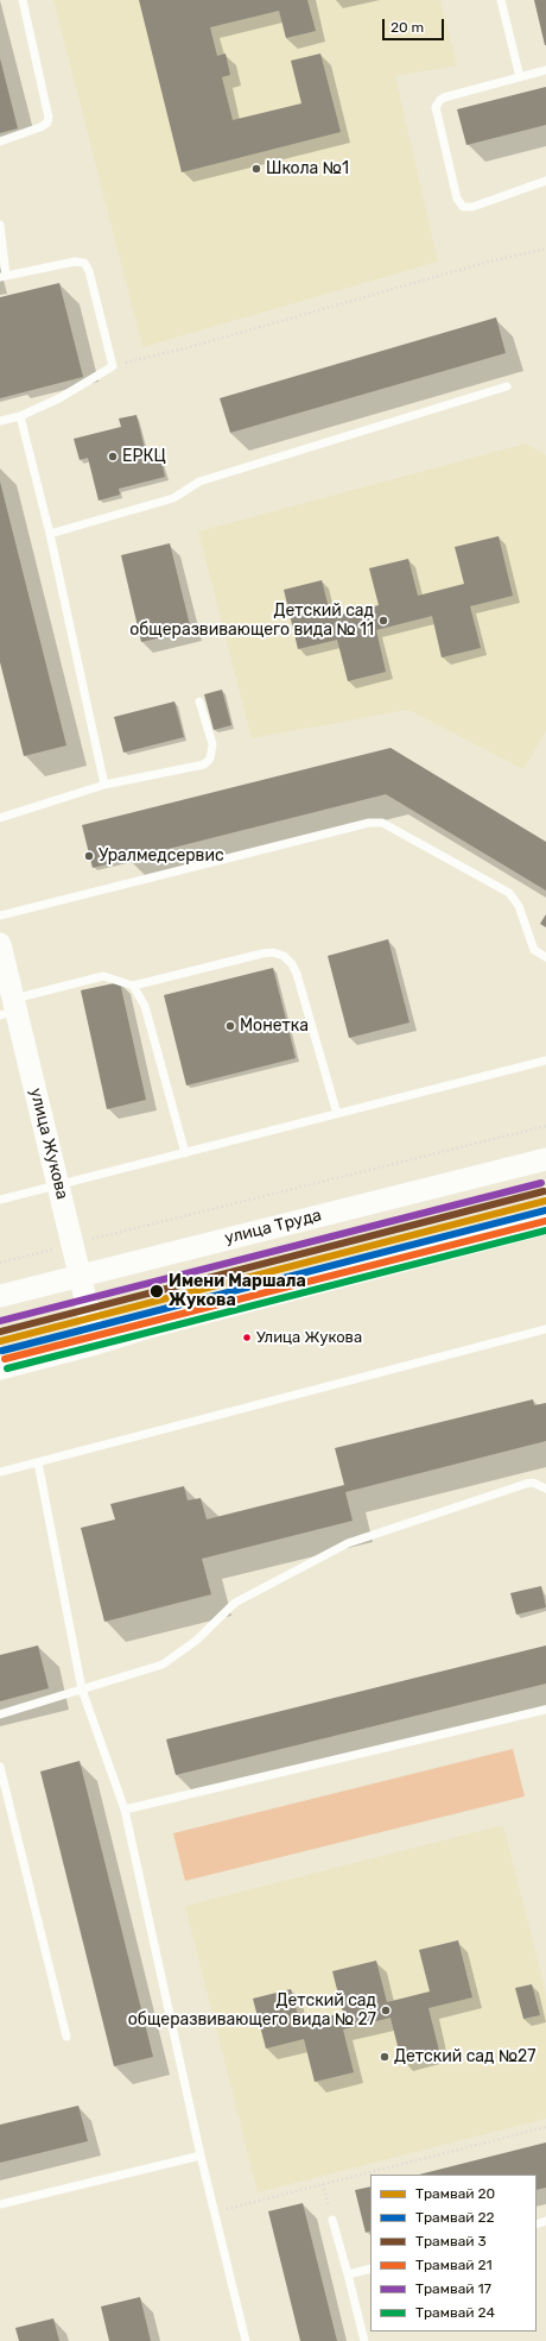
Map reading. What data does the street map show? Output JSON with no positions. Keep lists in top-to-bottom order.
{
  "streets": {
    "main road": ["улица Жукова", "улица Труда"]
  },
  "crossings": [
    ["улица Жукова", "улица Труда"]
  ],
  "places": [
    "Школа №1",
    "ЕРКЦ",
    "Детский сад общеразвивающего вида № 11",
    "Уралмедсервис",
    "Монетка",
    "Имени Маршала Жукова",
    "Улица Жукова",
    "Детский сад общеразвивающего вида № 27",
    "Детский сад №27"
  ],
  "lines": [
    "tram line 17",
    "tram line 3",
    "tram line 20",
    "tram line 22",
    "tram line 21",
    "tram line 24"
  ],
  "legend": [
    "Трамвай 20",
    "Трамвай 22",
    "Трамвай 3",
    "Трамвай 21",
    "Трамвай 17",
    "Трамвай 24"
  ],
  "scale_bar": "20 m"
}
